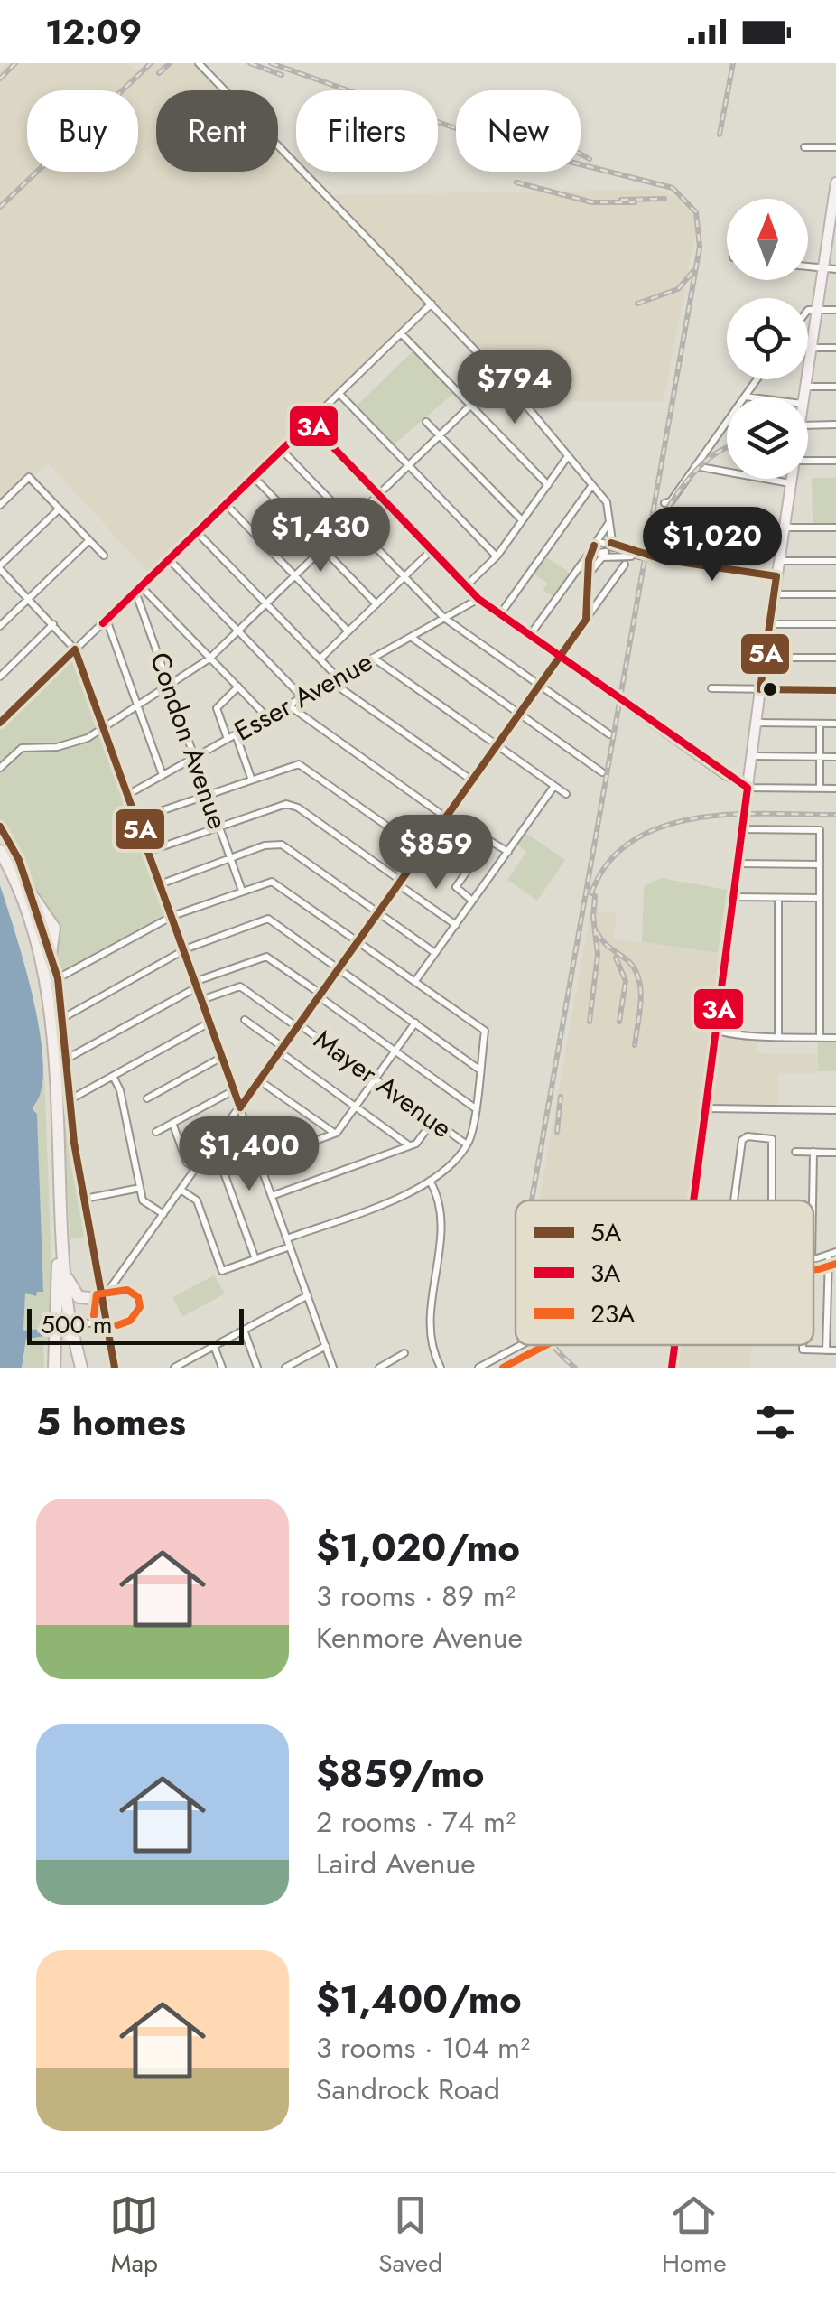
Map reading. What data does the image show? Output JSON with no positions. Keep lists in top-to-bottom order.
{
  "streets": {
    "street": ["Esser Avenue", "Condon Avenue", "Mayer Avenue"]
  },
  "crossings": [
    ["Esser Avenue", "Condon Avenue"]
  ],
  "lines": ["transit line 3A", "transit line 5A", "transit line 23A"],
  "legend": ["5A", "3A", "23A"],
  "scale_bar": "500 m",
  "north": "top",
  "page": {
    "status": "12:09",
    "chip": [
      "Buy",
      "Rent",
      "Filters",
      "New"
    ],
    "price": [
      "$794",
      "$1,430",
      "$1,020",
      "$859",
      "$1,400"
    ],
    "scale": "500 m",
    "heading": "5 homes",
    "list": [
      {
        "name": "$1,020/mo",
        "note": "3 rooms · 89 m² · Kenmore Avenue"
      },
      {
        "name": "$859/mo",
        "note": "2 rooms · 74 m² · Laird Avenue"
      },
      {
        "name": "$1,400/mo",
        "note": "3 rooms · 104 m² · Sandrock Road"
      }
    ],
    "tabs": ["Map", "Saved", "Home"]
  }
}
